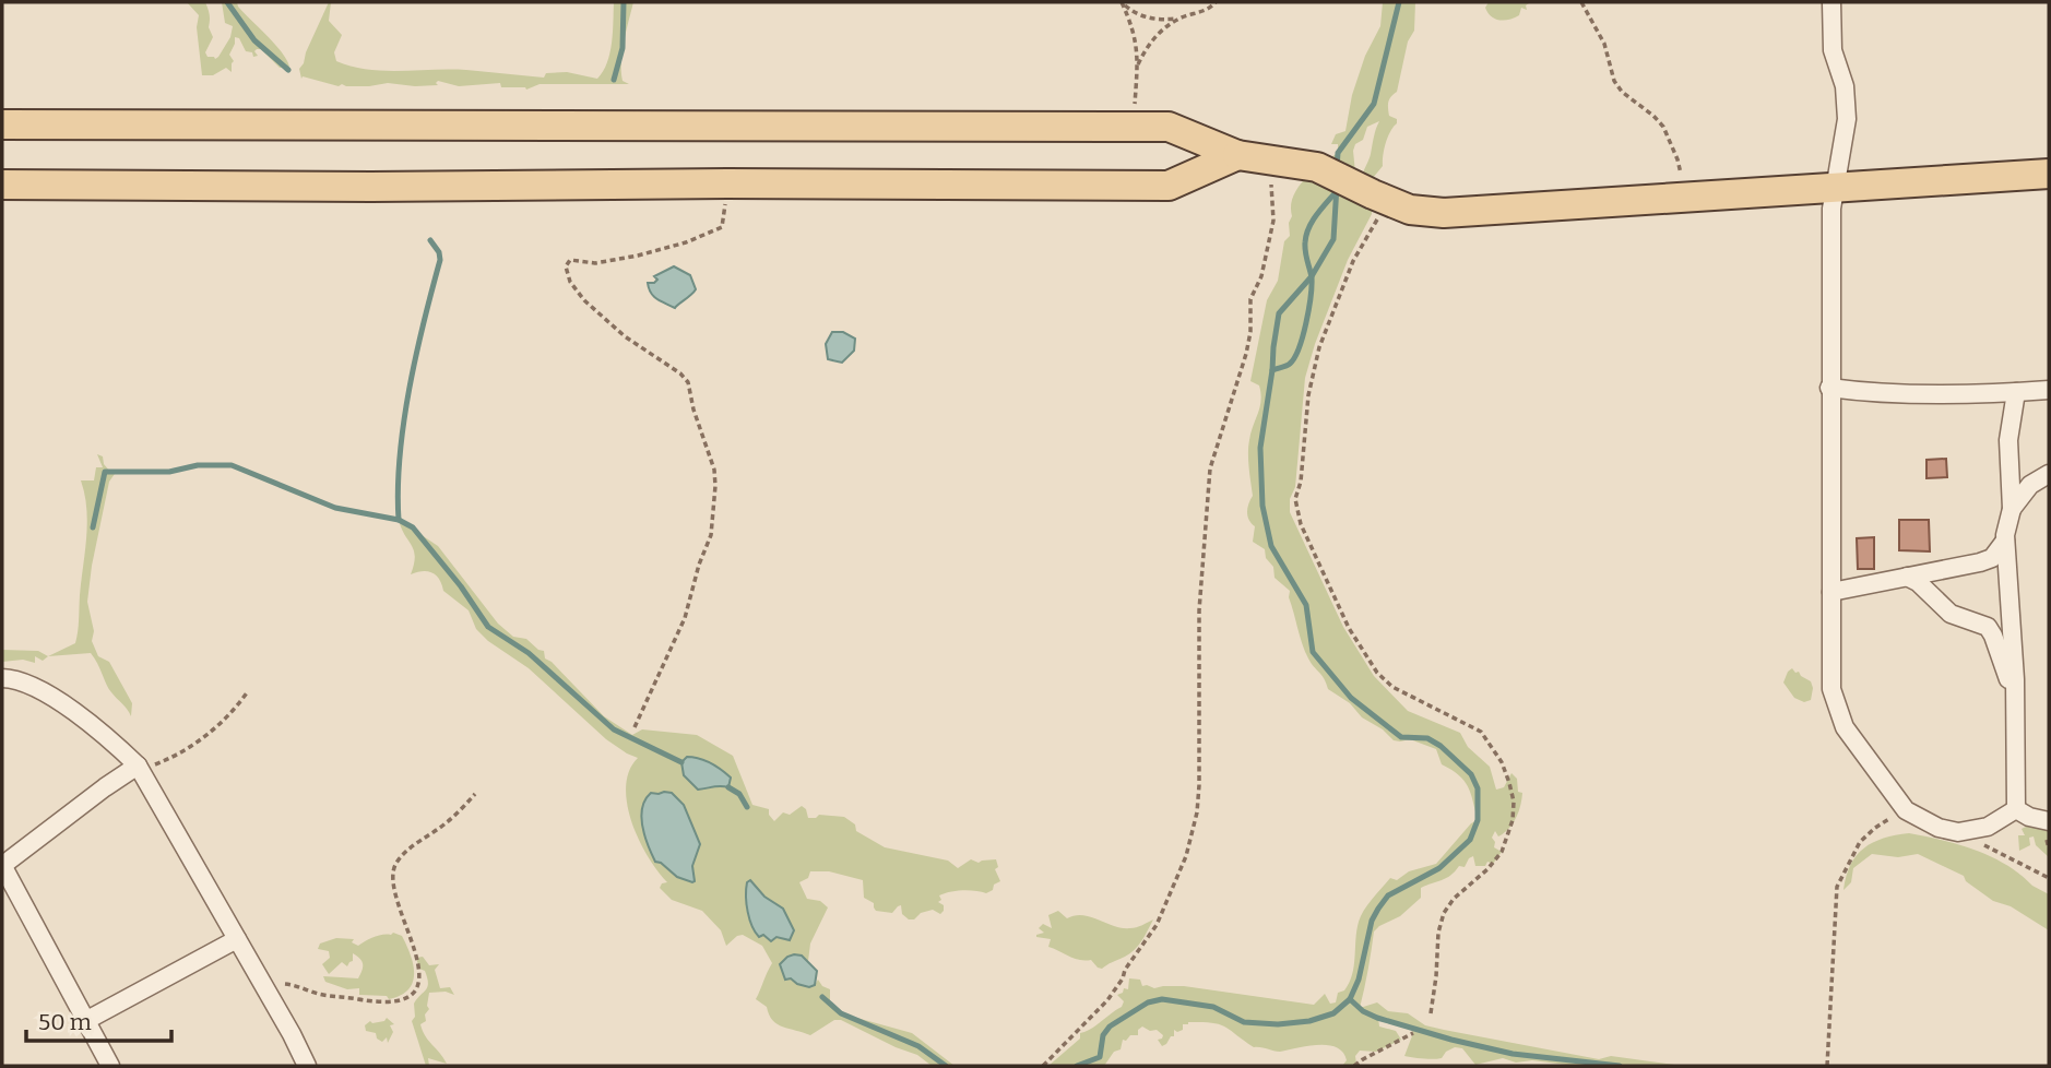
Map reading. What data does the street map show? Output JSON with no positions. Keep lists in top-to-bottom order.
{
  "scale_bar": "50 m"
}
